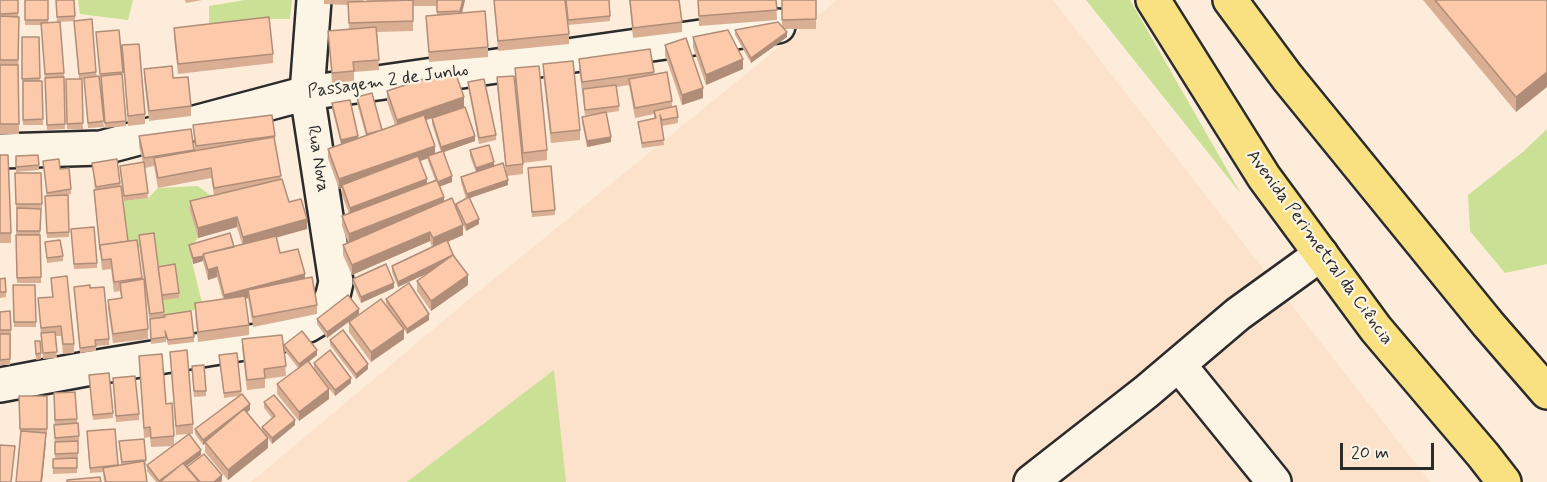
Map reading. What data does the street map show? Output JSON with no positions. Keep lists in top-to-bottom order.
{
  "streets": {
    "main road": ["Avenida Perimetral da Ciência"],
    "street": ["Passagem 2 de Junho", "Rua Nova"]
  },
  "crossings": [
    ["Passagem 2 de Junho", "Rua Nova"]
  ],
  "scale_bar": "20 m"
}
